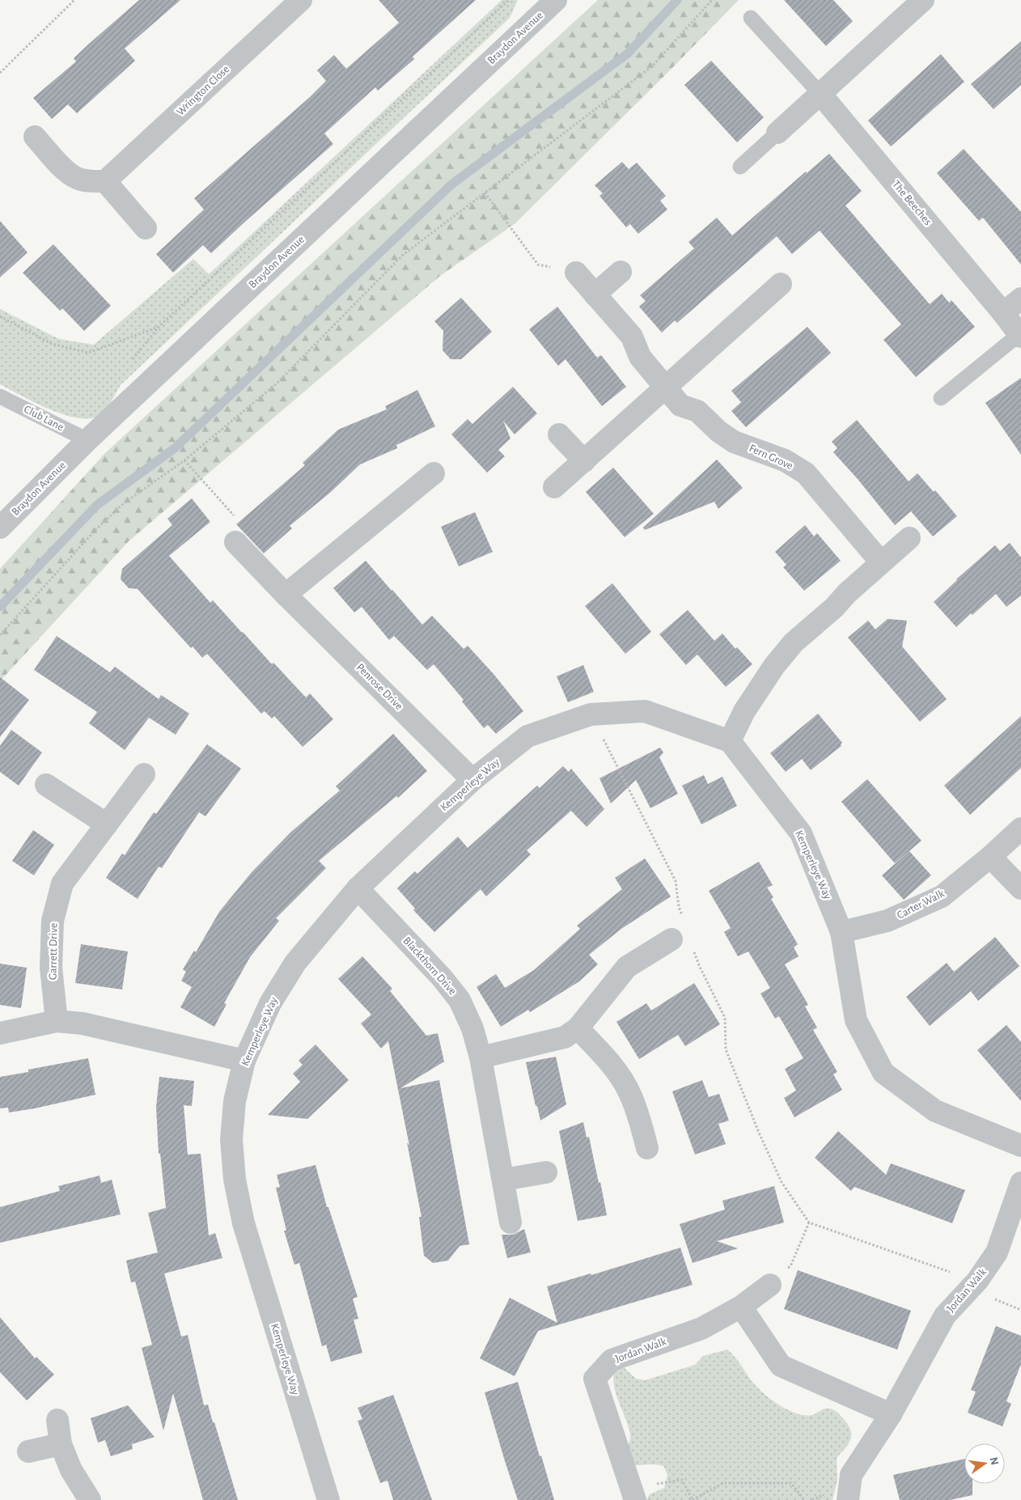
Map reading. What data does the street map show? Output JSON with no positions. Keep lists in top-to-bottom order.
{
  "streets": {
    "street": [
      "Braydon Avenue",
      "Wrington Close",
      "The Beeches",
      "Fern Grove",
      "Penrose Drive",
      "Kemperleye Way",
      "Carter Walk",
      "Garrett Drive",
      "Blackthorn Drive",
      "Jordan Walk"
    ],
    "lane": ["Club Lane"]
  },
  "crossings": [
    ["Braydon Avenue", "Club Lane"],
    ["Penrose Drive", "Kemperleye Way"],
    ["Kemperleye Way", "Carter Walk"],
    ["Kemperleye Way", "Blackthorn Drive"]
  ],
  "north": "right"
}
